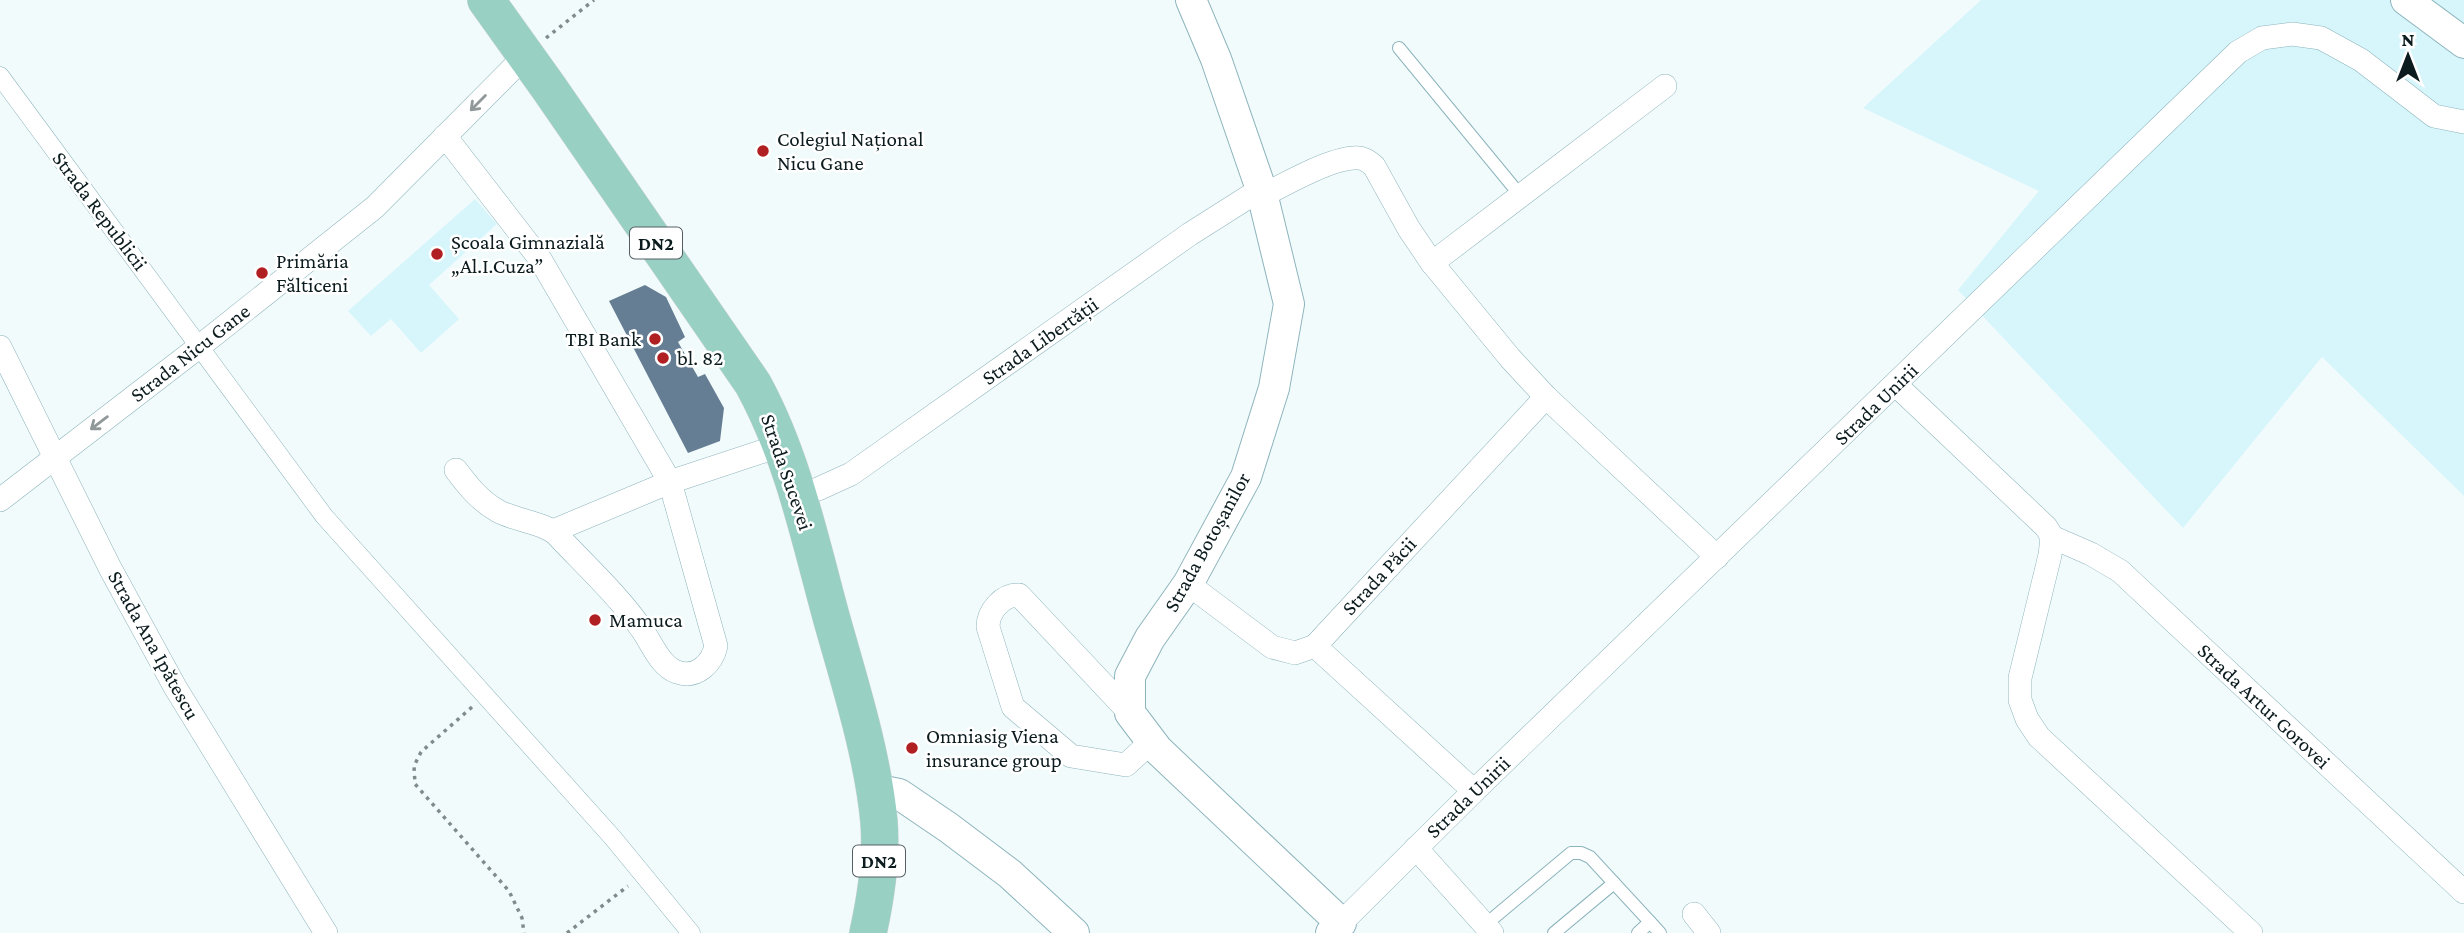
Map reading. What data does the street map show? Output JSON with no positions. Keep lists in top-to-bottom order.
{
  "streets": {
    "main road": ["DN2", "Strada Sucevei"],
    "street": [
      "Strada Republicii",
      "Strada Libertății",
      "Strada Nicu Gane",
      "Strada Unirii",
      "Strada Botoșanilor",
      "Strada Păcii",
      "Strada Ana Ipătescu",
      "Strada Artur Gorovei"
    ]
  },
  "crossings": [
    ["Strada Republicii", "Strada Nicu Gane"],
    ["DN2", "Strada Sucevei"],
    ["Strada Libertății", "Strada Sucevei"],
    ["Strada Libertății", "Strada Botoșanilor"],
    ["Strada Nicu Gane", "Strada Sucevei"],
    ["Strada Nicu Gane", "Strada Ana Ipătescu"],
    ["Strada Unirii", "Strada Artur Gorovei"]
  ],
  "one_way": ["Strada Nicu Gane"],
  "places": [
    "Colegiul Național Nicu Gane",
    "Școala Gimnazială „Al.I.Cuza”",
    "Primăria Fălticeni",
    "TBI Bank",
    "bl. 82",
    "Mamuca",
    "Omniasig Viena insurance group"
  ],
  "north": "top"
}
